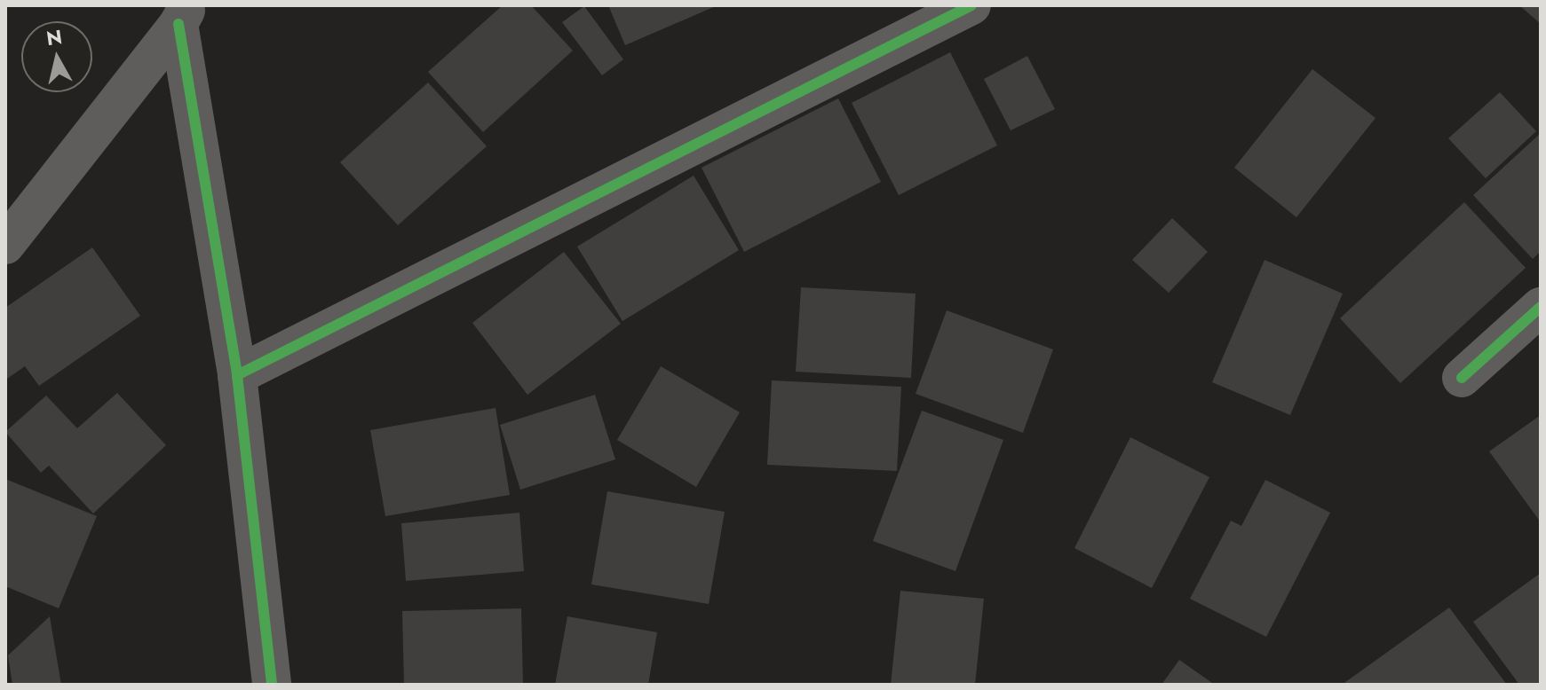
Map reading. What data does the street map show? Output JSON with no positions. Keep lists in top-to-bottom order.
{
  "north": "top"
}
